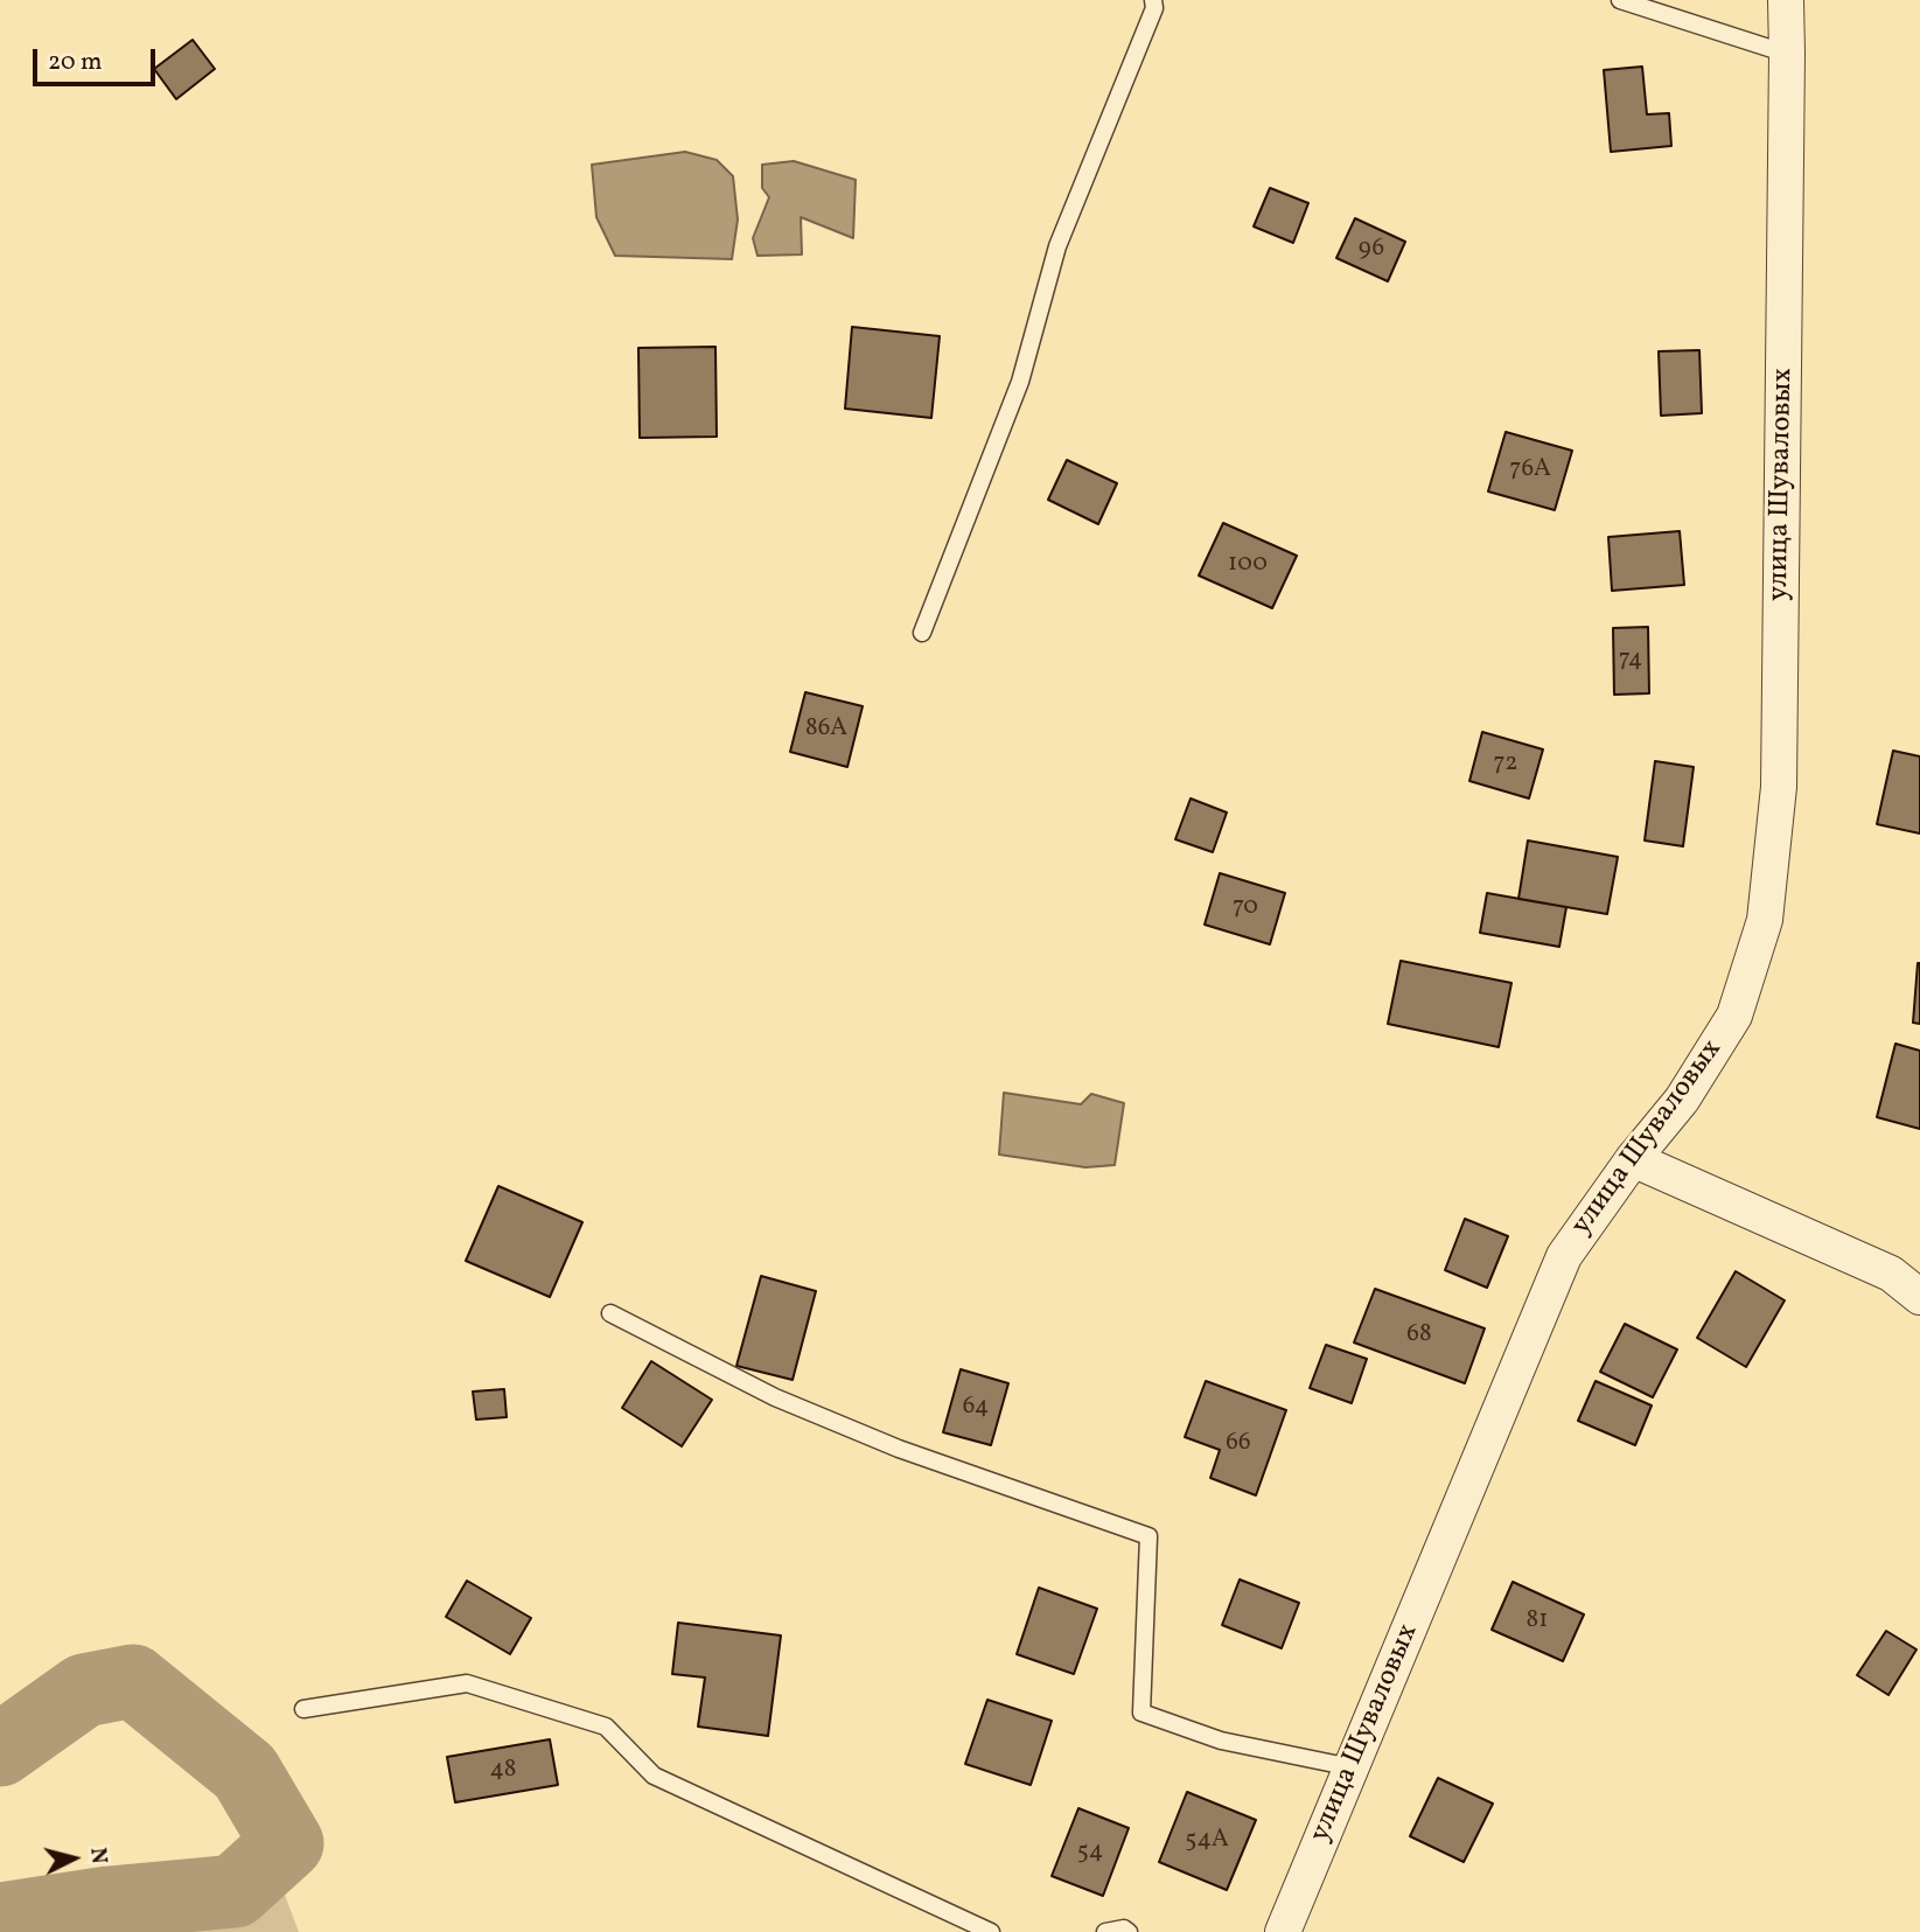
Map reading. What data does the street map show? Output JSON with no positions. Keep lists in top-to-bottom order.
{
  "streets": {
    "street": ["улица Шуваловых"]
  },
  "house_numbers": [
    "96",
    "76А",
    "100",
    "74",
    "86А",
    "72",
    "70",
    "68",
    "64",
    "66",
    "81",
    "48",
    "54А",
    "54"
  ],
  "scale_bar": "20 m",
  "north": "right"
}
